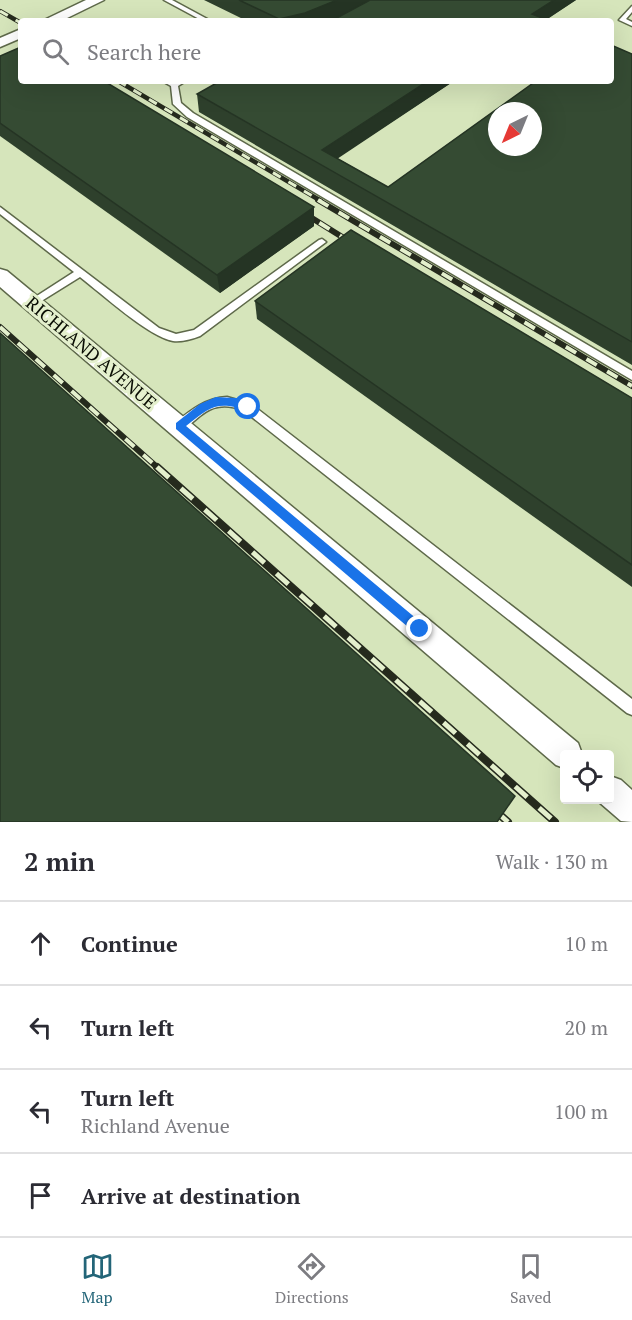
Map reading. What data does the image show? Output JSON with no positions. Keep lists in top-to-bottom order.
{
  "streets": {
    "street": ["RICHLAND AVENUE"]
  },
  "north": "bottom left",
  "page": {
    "search": "Search here",
    "heading": ["2 min", "Walk · 130 m"],
    "list": [
      ["Continue", "10 m"],
      ["Turn left", "20 m"],
      ["Turn left", "Richland Avenue", "100 m"],
      "Arrive at destination"
    ],
    "nav": ["Map", "Directions", "Saved"]
  }
}
